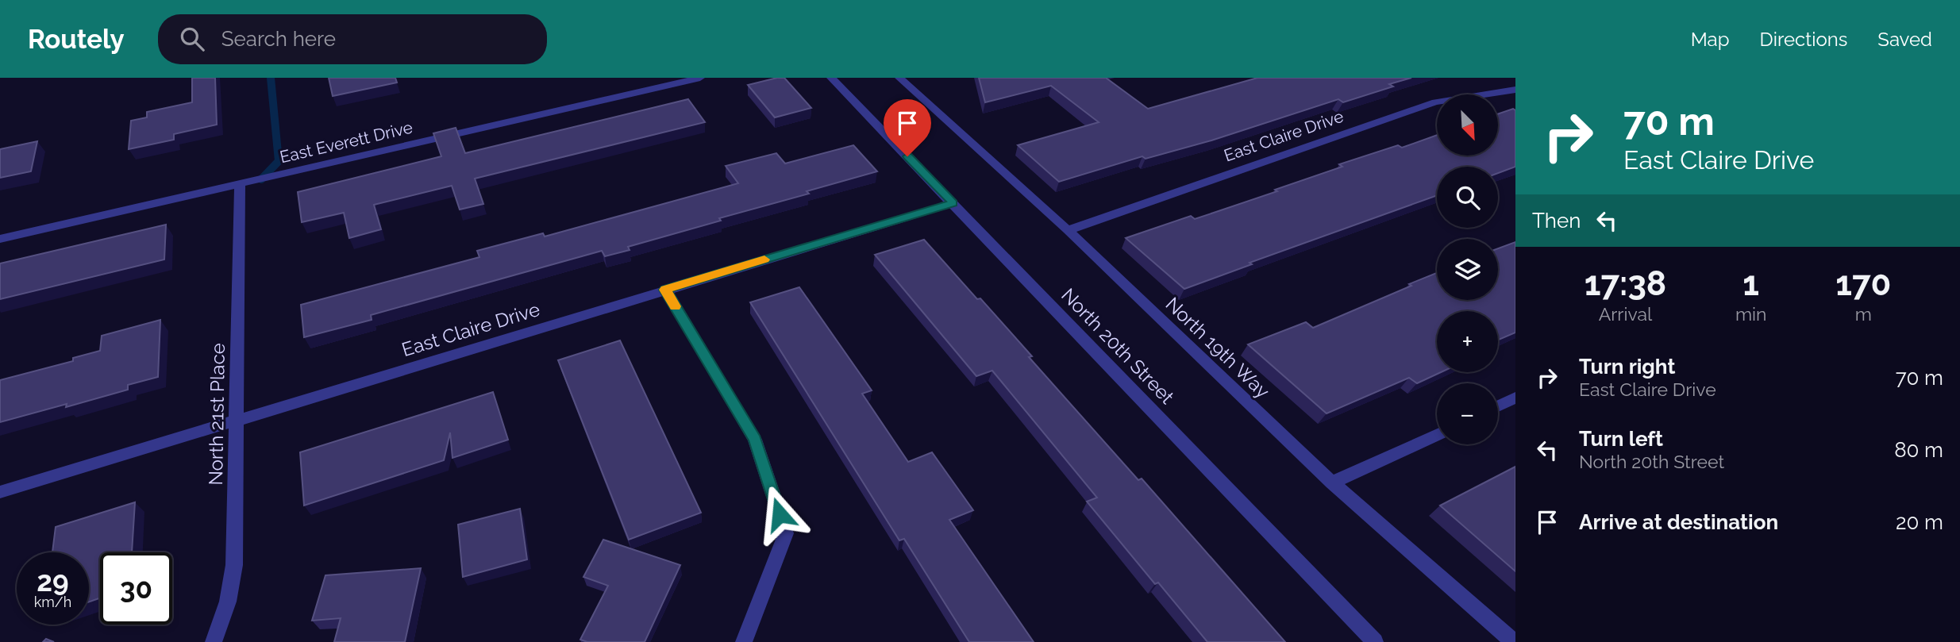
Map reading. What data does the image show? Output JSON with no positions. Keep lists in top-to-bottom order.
{
  "streets": {
    "street": [
      "East Claire Drive",
      "East Everett Drive",
      "North 20th Street",
      "North 19th Way",
      "North 21st Place"
    ]
  },
  "crossings": [
    ["East Claire Drive", "North 20th Street"],
    ["East Claire Drive", "North 19th Way"],
    ["East Claire Drive", "North 21st Place"],
    ["East Everett Drive", "North 21st Place"]
  ],
  "north": "bottom right",
  "page": {
    "header": "Routely",
    "search": "Search here",
    "nav": ["Map", "Directions", "Saved"],
    "turn": ["70 m", "East Claire Drive"],
    "map_buttons": ["+", "−"],
    "then": "Then",
    "eta": [
      "17:38",
      "Arrival",
      "1",
      "min",
      "170",
      "m"
    ],
    "list": [
      {
        "name": "Turn right",
        "note": "East Claire Drive",
        "value": "70 m"
      },
      {
        "name": "Turn left",
        "note": "North 20th Street",
        "value": "80 m"
      },
      {
        "name": "Arrive at destination",
        "value": "20 m"
      }
    ],
    "speed": "29 km/h",
    "limit": "30"
  }
}
